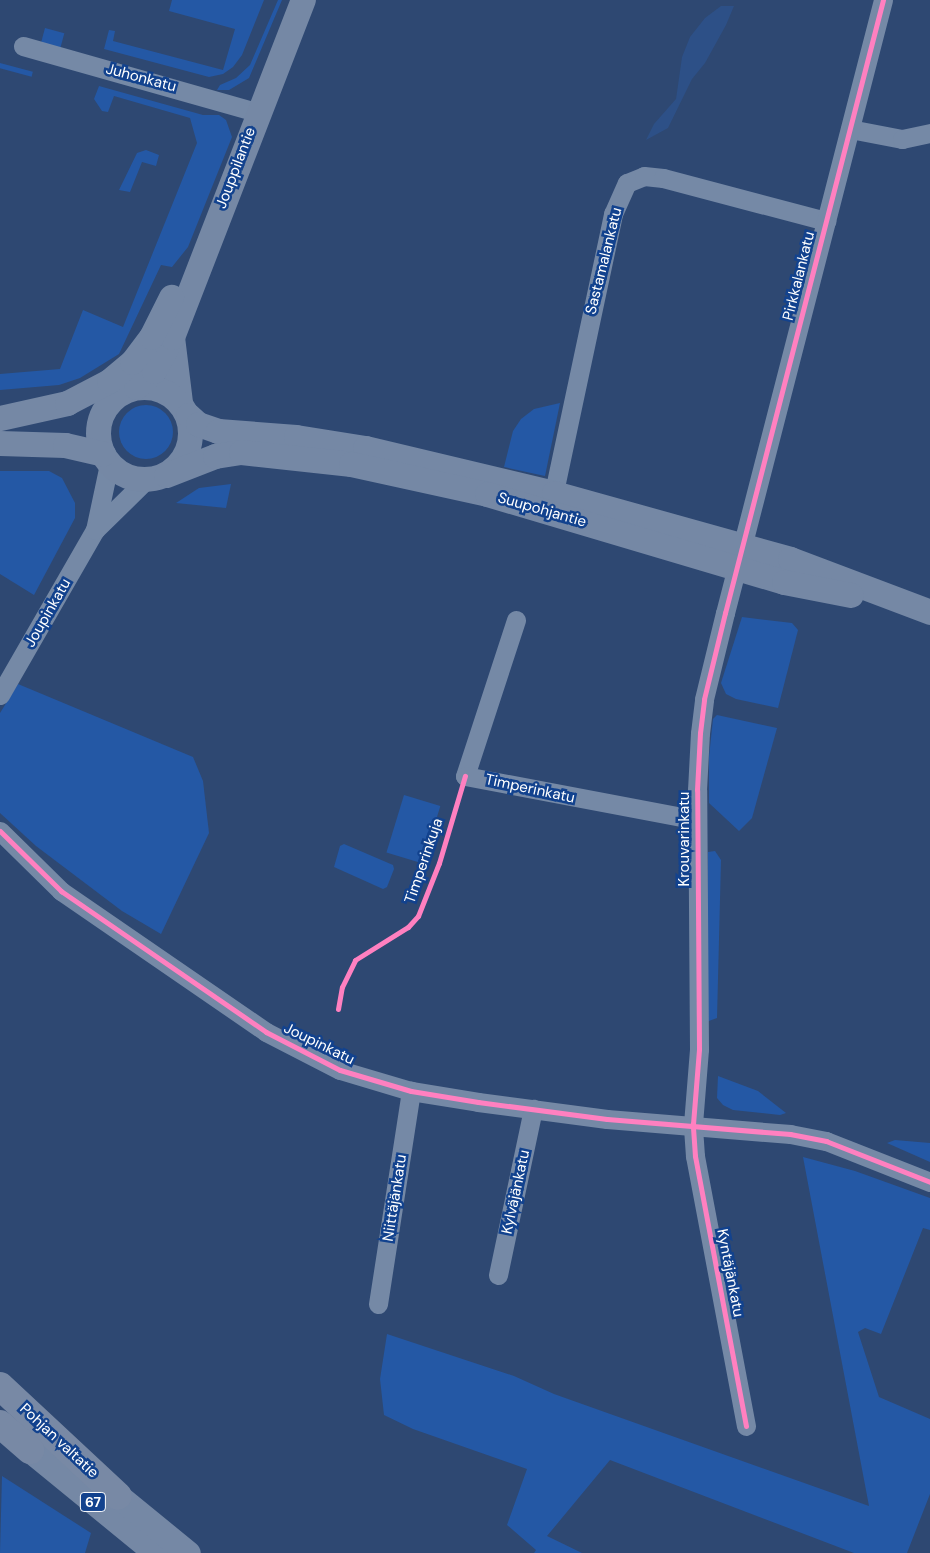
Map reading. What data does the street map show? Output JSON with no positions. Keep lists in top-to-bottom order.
{
  "streets": {
    "highway": ["Pohjan valtatie", "67"],
    "main road": ["Jouppilantie", "Suupohjantie"],
    "street": [
      "Juhonkatu",
      "Sastamalankatu",
      "Pirkkalankatu",
      "Joupinkatu",
      "Timperinkatu",
      "Krouvarinkatu",
      "Kylväjänkatu",
      "Niittäjänkatu",
      "Kyntäjänkatu"
    ],
    "cycle path": ["Timperinkuja"]
  },
  "crossings": [
    ["Juhonkatu", "Jouppilantie"],
    ["Jouppilantie", "Suupohjantie"],
    ["Jouppilantie", "Joupinkatu"],
    ["Sastamalankatu", "Pirkkalankatu"],
    ["Sastamalankatu", "Suupohjantie"],
    ["Pirkkalankatu", "Suupohjantie"],
    ["Pirkkalankatu", "Krouvarinkatu"],
    ["Suupohjantie", "Joupinkatu"],
    ["Suupohjantie", "Krouvarinkatu"],
    ["Joupinkatu", "Krouvarinkatu"],
    ["Joupinkatu", "Kylväjänkatu"],
    ["Joupinkatu", "Niittäjänkatu"],
    ["Joupinkatu", "Kyntäjänkatu"],
    ["Timperinkatu", "Krouvarinkatu"],
    ["Krouvarinkatu", "Kyntäjänkatu"]
  ]
}
